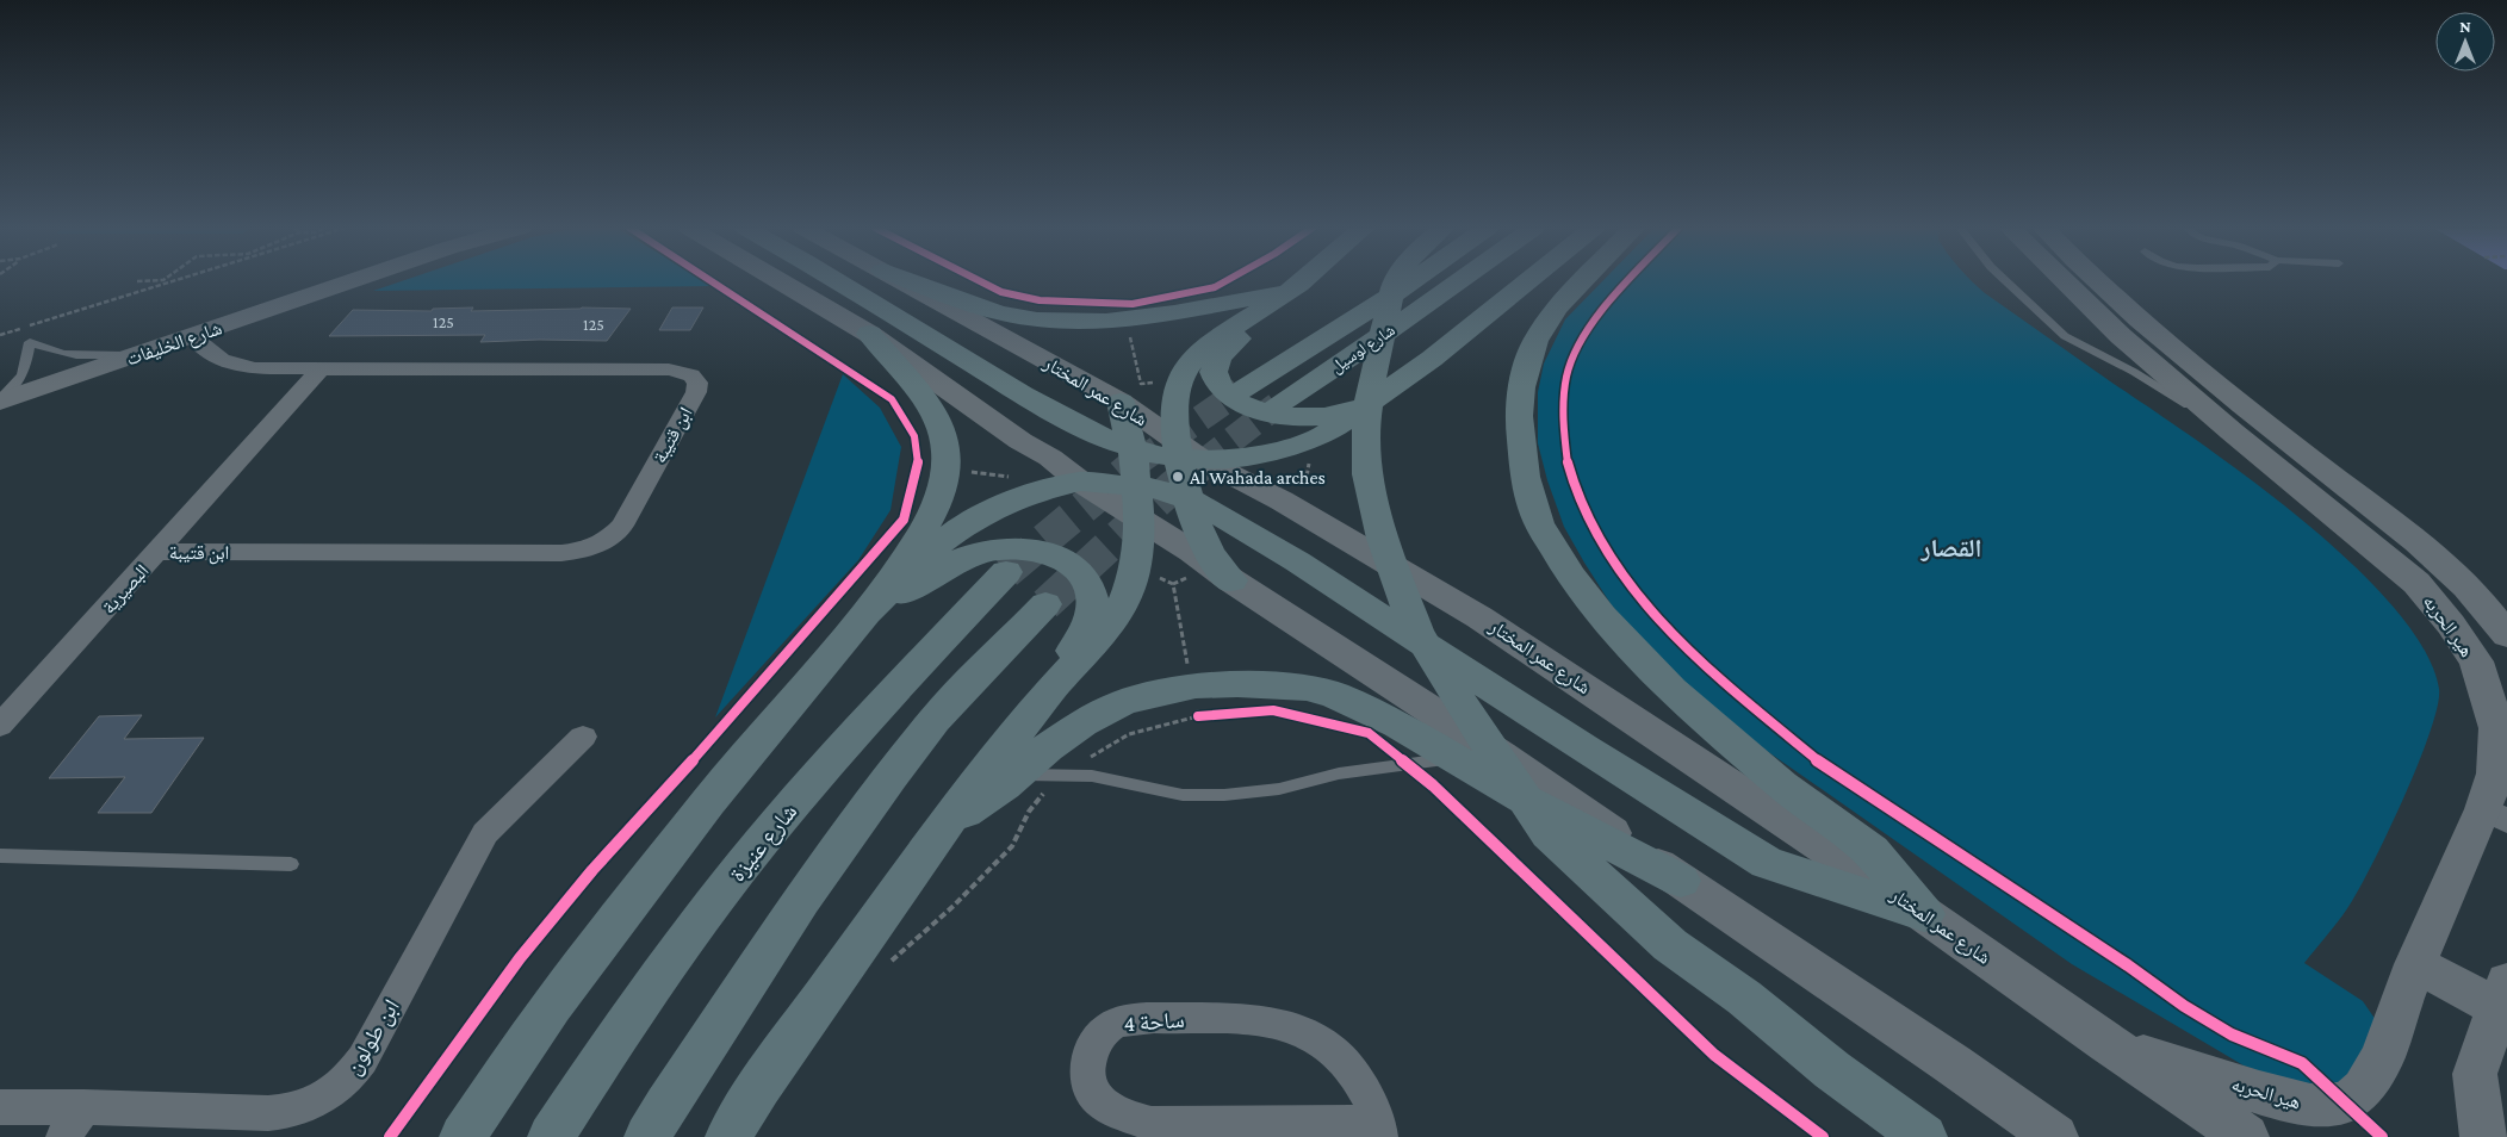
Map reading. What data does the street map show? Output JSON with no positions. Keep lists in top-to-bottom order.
{
  "streets": {
    "highway": ["شارع لوسيل", "شارع عنيزة"],
    "main road": ["شارع الخليفات", "شارع عمر المختار", "هير الحربه"],
    "street": [
      "ابن قتيبة",
      "البصيرية",
      "ساحة 4",
      "ابن طولون"
    ]
  },
  "crossings": [
    ["شارع الخليفات", "ابن قتيبة"],
    ["شارع عمر المختار", "هير الحربه"],
    ["ابن قتيبة", "البصيرية"]
  ],
  "districts": ["القصار"],
  "places": ["Al Wahada arches"],
  "house_numbers": ["125", "125"],
  "north": "top"
}
